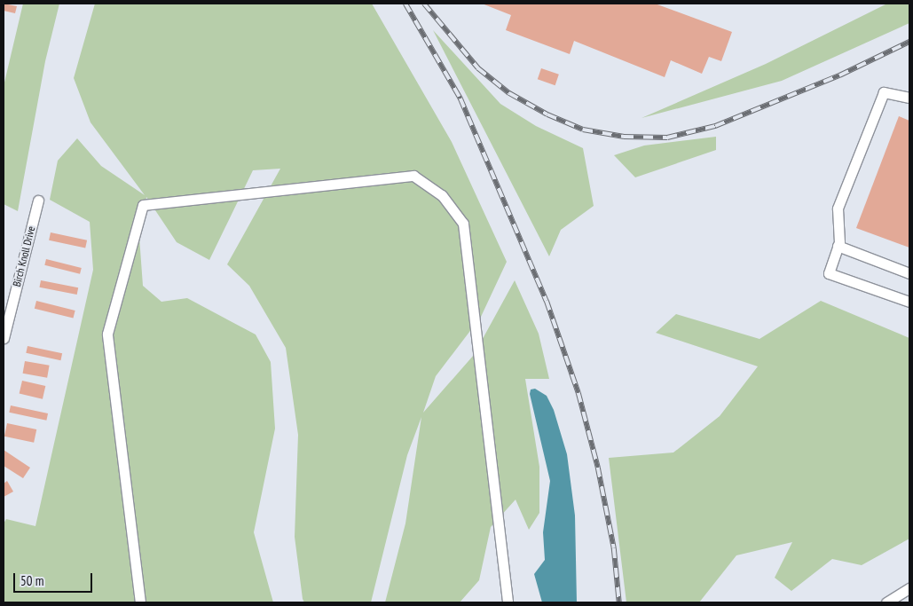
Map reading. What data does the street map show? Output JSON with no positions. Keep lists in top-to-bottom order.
{
  "streets": {
    "street": ["Birch Knoll Drive"]
  },
  "scale_bar": "50 m"
}
